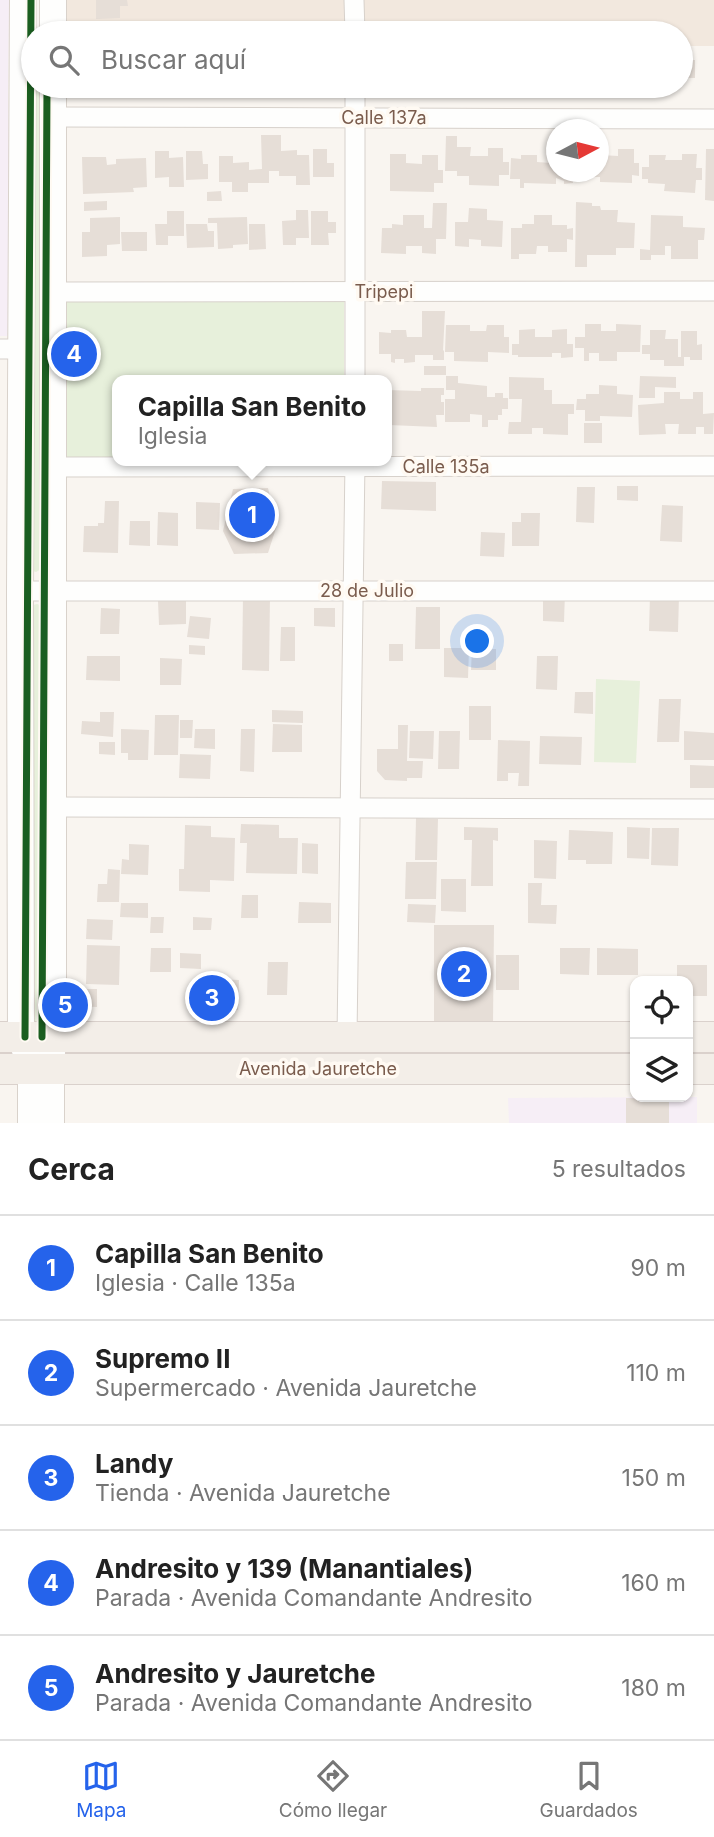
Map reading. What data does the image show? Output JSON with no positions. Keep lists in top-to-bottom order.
{
  "streets": {
    "main road": ["Avenida Jauretche"],
    "street": [
      "Calle 137a",
      "Tripepi",
      "Calle 135a",
      "28 de Julio"
    ]
  },
  "north": "right",
  "page": {
    "search": "Buscar aquí",
    "pins": [
      "4",
      "1",
      "2",
      "3",
      "5"
    ],
    "popup": ["Capilla San Benito", "Iglesia"],
    "heading": ["Cerca", "5 resultados"],
    "list": [
      {
        "mark": "1",
        "name": "Capilla San Benito",
        "note": "Iglesia · Calle 135a",
        "value": "90 m"
      },
      {
        "mark": "2",
        "name": "Supremo II",
        "note": "Supermercado · Avenida Jauretche",
        "value": "110 m"
      },
      {
        "mark": "3",
        "name": "Landy",
        "note": "Tienda · Avenida Jauretche",
        "value": "150 m"
      },
      {
        "mark": "4",
        "name": "Andresito y 139 (Manantiales)",
        "note": "Parada · Avenida Comandante Andresito",
        "value": "160 m"
      },
      {
        "mark": "5",
        "name": "Andresito y Jauretche",
        "note": "Parada · Avenida Comandante Andresito",
        "value": "180 m"
      }
    ],
    "nav": ["Mapa", "Cómo llegar", "Guardados"]
  }
}
